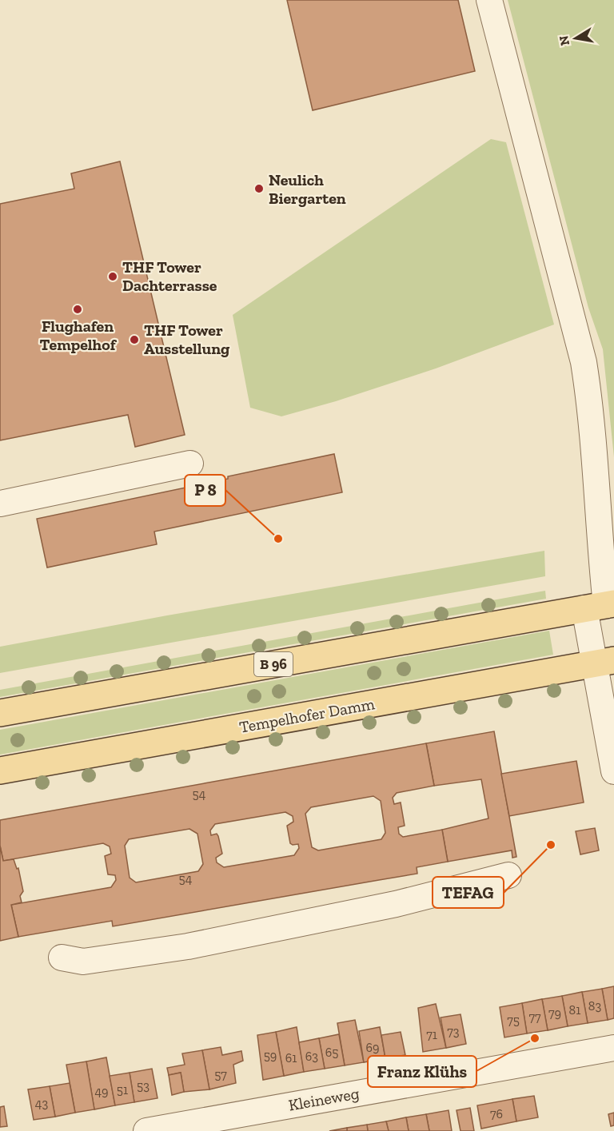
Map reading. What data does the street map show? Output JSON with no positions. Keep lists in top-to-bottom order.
{
  "streets": {
    "main road": ["B 96", "Tempelhofer Damm"],
    "street": ["Kleineweg"]
  },
  "places": [
    "Neulich Biergarten",
    "THF Tower Dachterrasse",
    "Flughafen Tempelhof",
    "THF Tower Ausstellung",
    "P 8",
    "TEFAG",
    "Franz Klühs"
  ],
  "house_numbers": [
    "54",
    "54",
    "83",
    "81",
    "79",
    "77",
    "75",
    "73",
    "71",
    "69",
    "65",
    "59",
    "63",
    "61",
    "57",
    "53",
    "51",
    "49",
    "43",
    "76"
  ],
  "north": "left"
}
